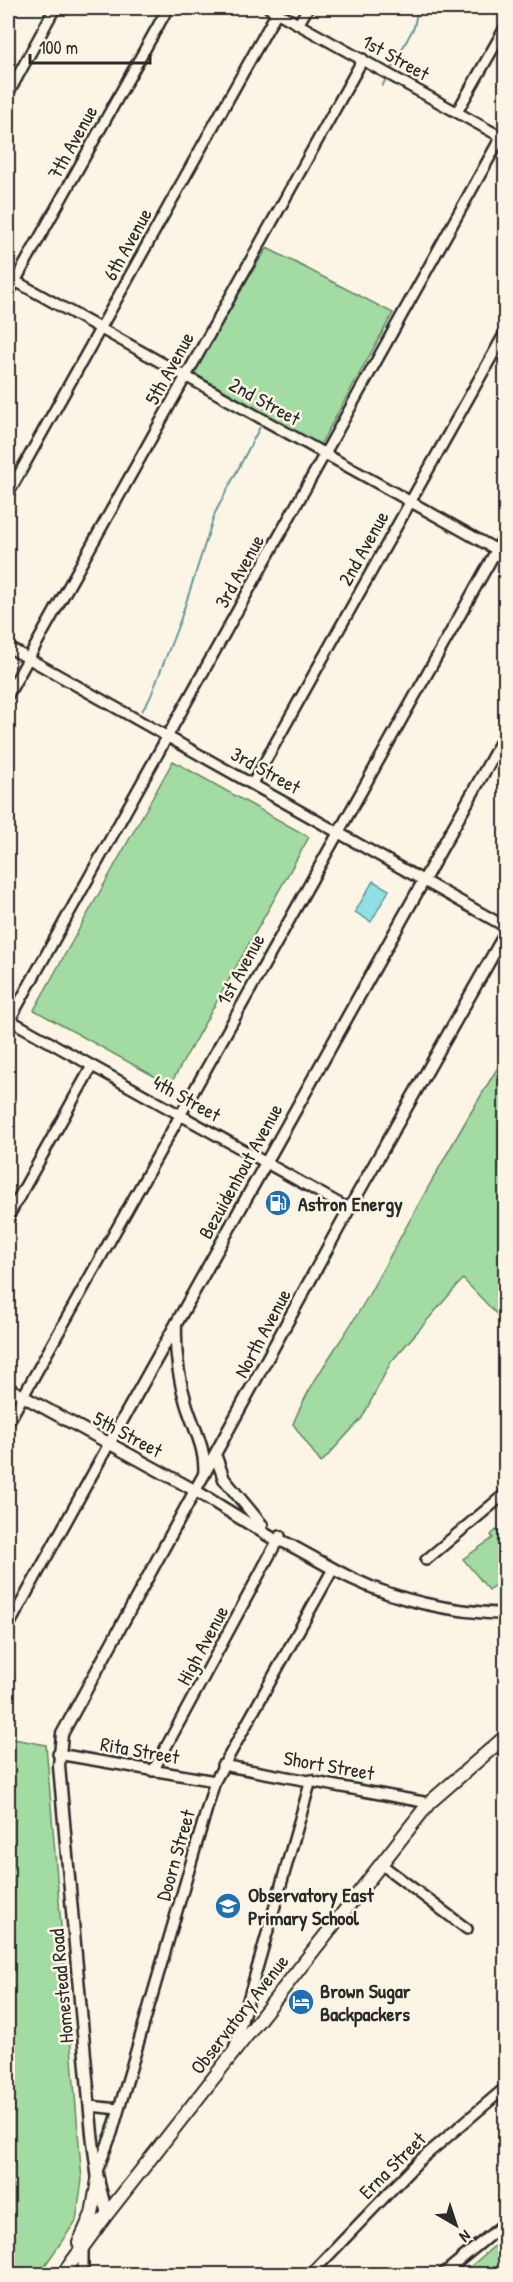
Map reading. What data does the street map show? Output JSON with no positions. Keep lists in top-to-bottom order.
{
  "streets": {
    "main road": ["Observatory Avenue"],
    "street": [
      "1st Street",
      "7th Avenue",
      "6th Avenue",
      "5th Avenue",
      "2nd Street",
      "2nd Avenue",
      "3rd Avenue",
      "3rd Street",
      "1st Avenue",
      "4th Street",
      "Bezuidenhout Avenue",
      "North Avenue",
      "5th Street",
      "High Avenue",
      "Rita Street",
      "Short Street",
      "Doorn Street",
      "Homestead Road",
      "Erna Street"
    ]
  },
  "crossings": [
    ["1st Street", "6th Avenue"],
    ["1st Street", "5th Avenue"],
    ["1st Street", "3rd Avenue"],
    ["7th Avenue", "2nd Street"],
    ["6th Avenue", "2nd Street"],
    ["5th Avenue", "2nd Street"],
    ["5th Avenue", "3rd Street"],
    ["2nd Street", "2nd Avenue"],
    ["2nd Street", "3rd Avenue"],
    ["2nd Street", "1st Avenue"],
    ["2nd Avenue", "3rd Street"],
    ["3rd Avenue", "3rd Street"],
    ["3rd Avenue", "4th Street"],
    ["3rd Street", "1st Avenue"],
    ["3rd Street", "Bezuidenhout Avenue"],
    ["3rd Street", "North Avenue"],
    ["1st Avenue", "4th Street"],
    ["1st Avenue", "5th Street"],
    ["4th Street", "Bezuidenhout Avenue"],
    ["4th Street", "North Avenue"],
    ["Bezuidenhout Avenue", "5th Street"],
    ["North Avenue", "5th Street"],
    ["North Avenue", "Rita Street"],
    ["North Avenue", "Homestead Road"],
    ["5th Street", "High Avenue"],
    ["High Avenue", "Rita Street"],
    ["Rita Street", "Doorn Street"],
    ["Rita Street", "Homestead Road"],
    ["Short Street", "Doorn Street"],
    ["Short Street", "Observatory Avenue"],
    ["Doorn Street", "Homestead Road"],
    ["Homestead Road", "Observatory Avenue"]
  ],
  "places": {
    "fuel station": ["Astron Energy"],
    "school or university": ["Observatory East Primary School"],
    "hotel": ["Brown Sugar Backpackers"]
  },
  "scale_bar": "100 m",
  "north": "bottom right"
}
